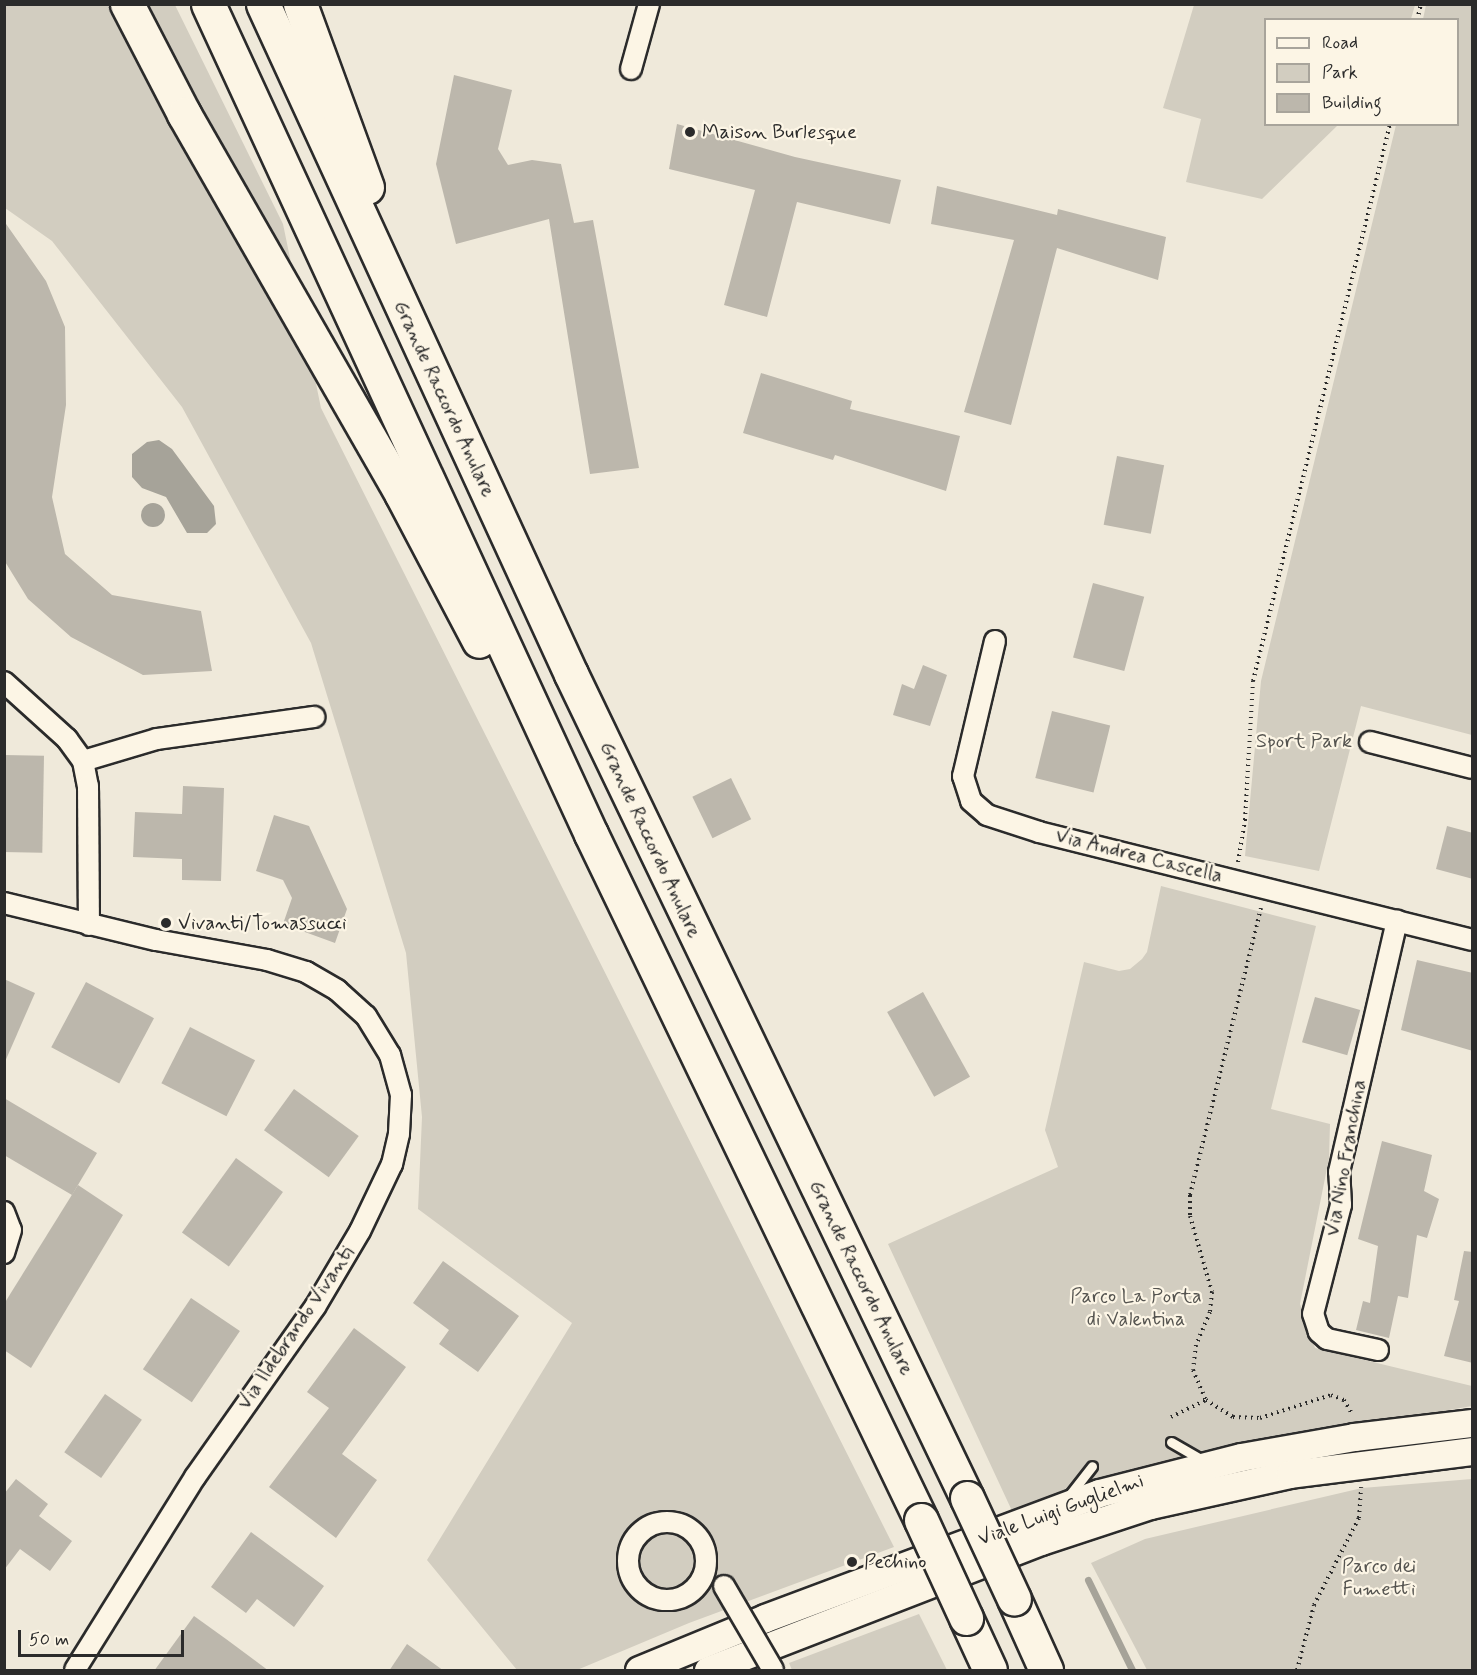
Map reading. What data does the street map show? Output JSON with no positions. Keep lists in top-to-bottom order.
{
  "streets": {
    "highway": ["Grande Raccordo Anulare"],
    "street": [
      "Via Andrea Cascella",
      "Via Nino Franchina",
      "Via Ildebrando Vivanti",
      "Viale Luigi Guglielmi"
    ]
  },
  "crossings": [
    ["Via Andrea Cascella", "Via Nino Franchina"]
  ],
  "parks": ["Sport Park", "Parco La Porta di Valentina", "Parco dei Fumetti"],
  "places": ["Maison Burlesque", "Vivanti/Tomassucci", "Pechino"],
  "legend": ["Road", "Park", "Building"],
  "scale_bar": "50 m"
}
